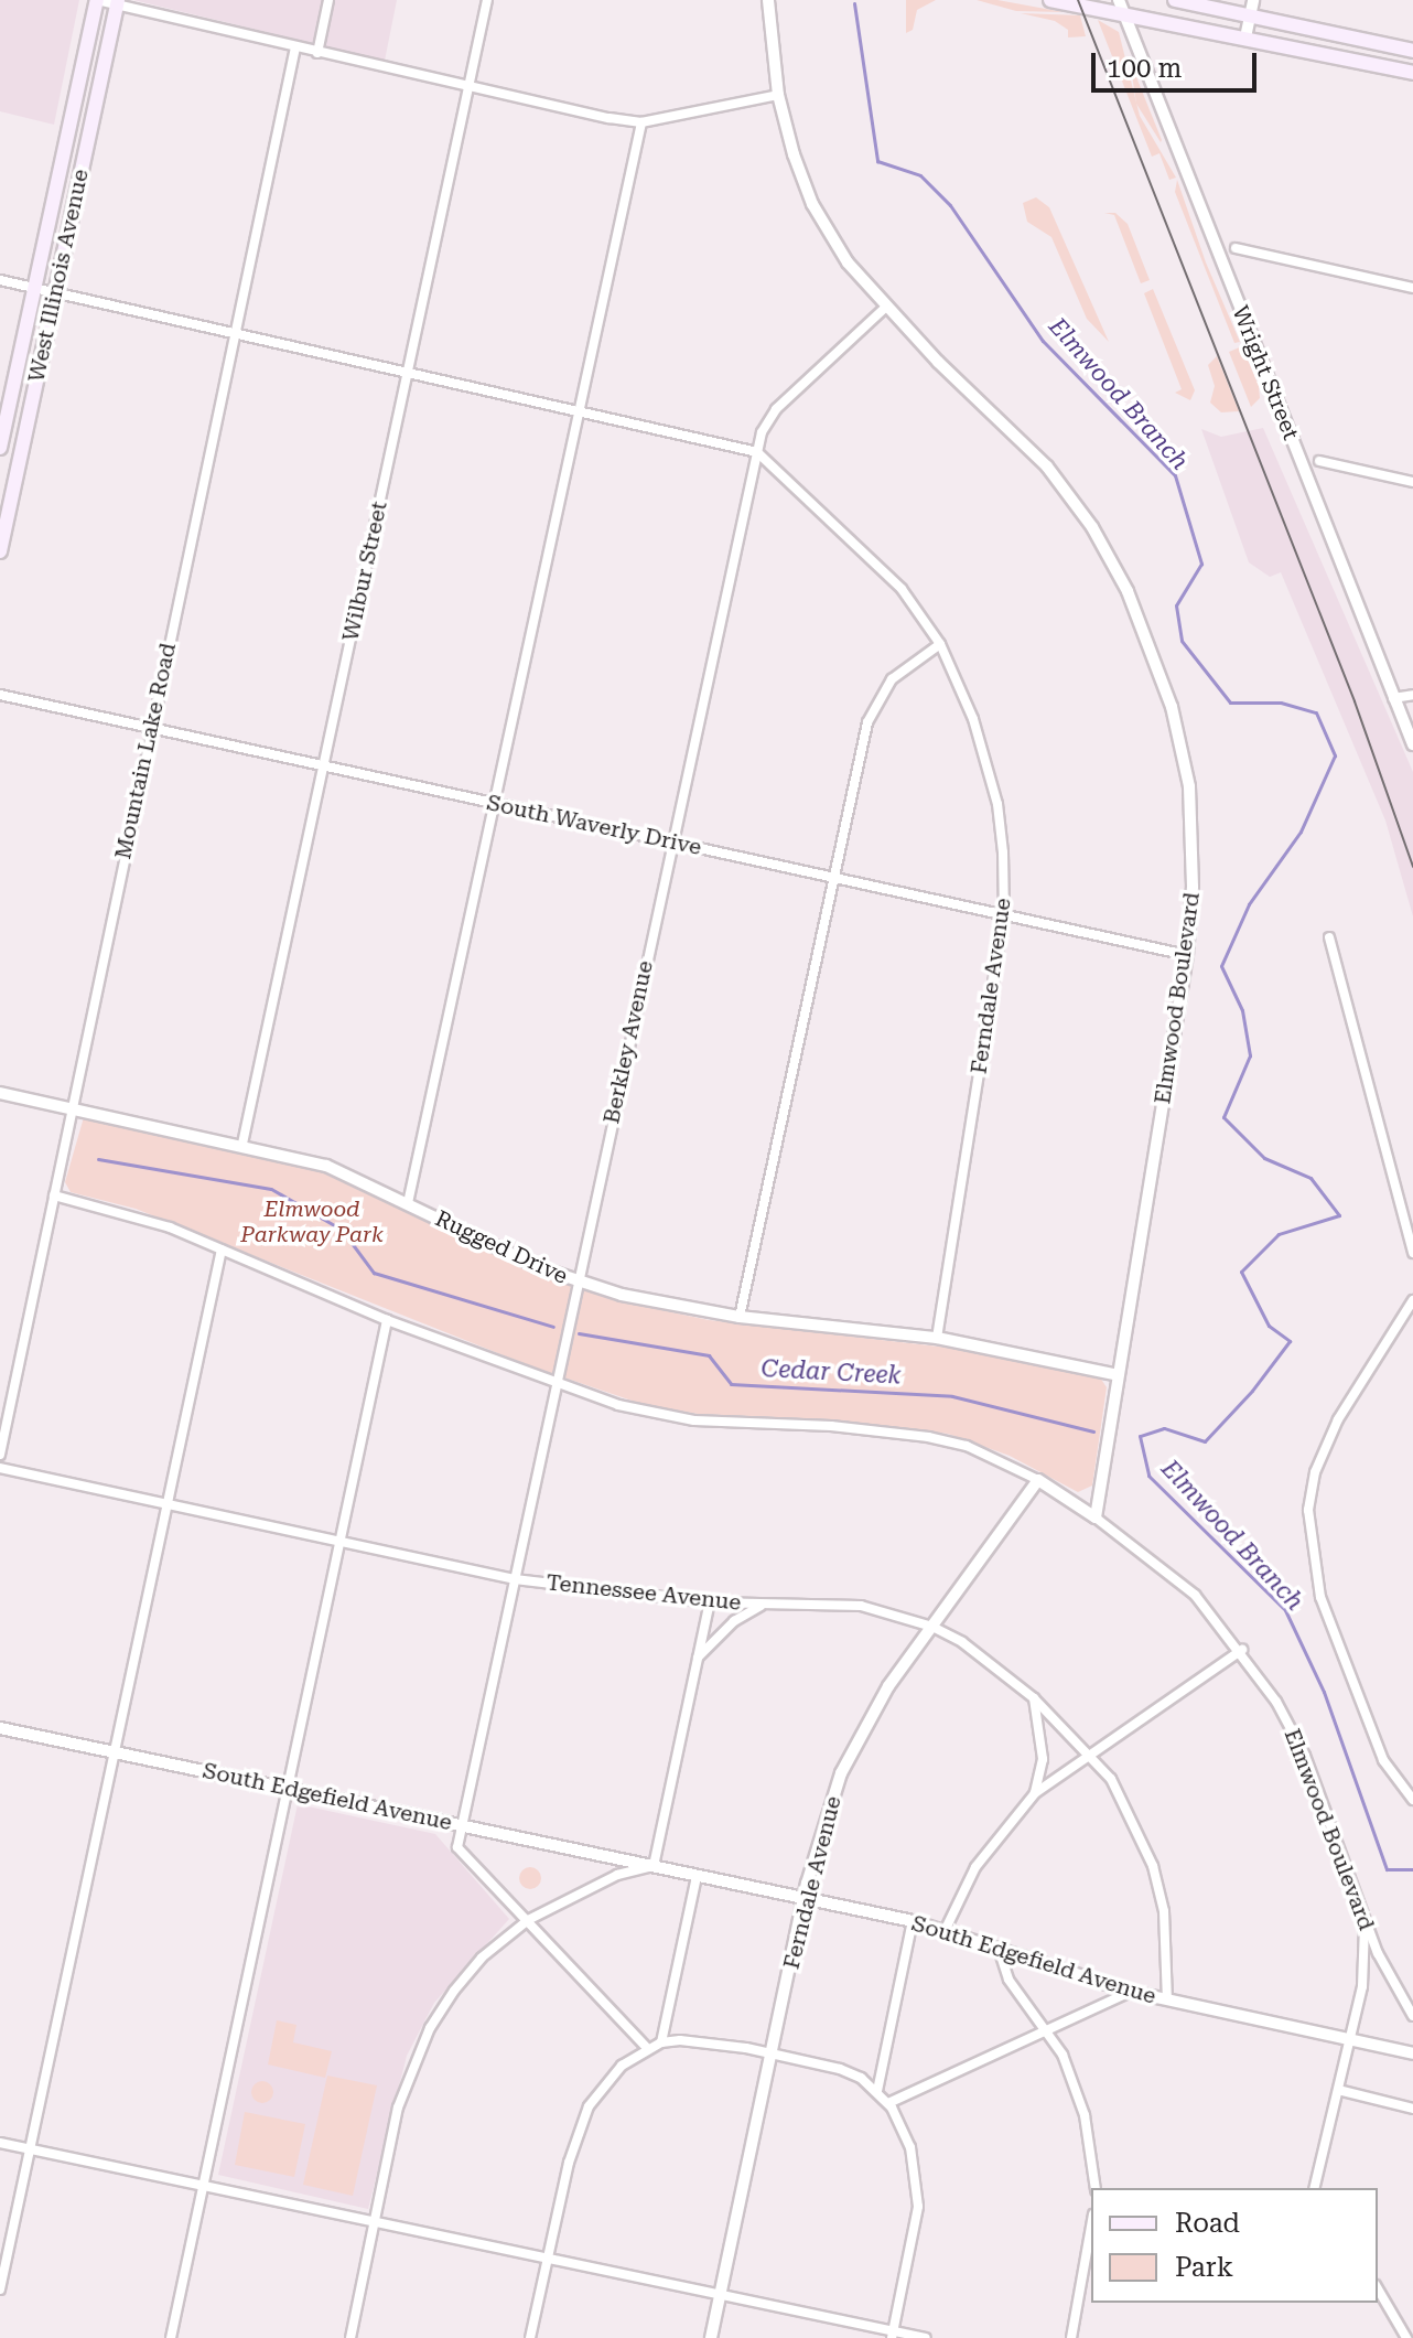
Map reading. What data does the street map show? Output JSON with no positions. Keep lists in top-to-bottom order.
{
  "streets": {
    "main road": ["West Illinois Avenue"],
    "street": [
      "Wright Street",
      "Wilbur Street",
      "Mountain Lake Road",
      "South Waverly Drive",
      "Ferndale Avenue",
      "Elmwood Boulevard",
      "Berkley Avenue",
      "Rugged Drive",
      "Tennessee Avenue",
      "South Edgefield Avenue"
    ]
  },
  "crossings": [
    ["Wilbur Street", "South Waverly Drive"],
    ["Wilbur Street", "Rugged Drive"],
    ["Mountain Lake Road", "South Waverly Drive"],
    ["Mountain Lake Road", "Rugged Drive"],
    ["South Waverly Drive", "Ferndale Avenue"],
    ["South Waverly Drive", "Elmwood Boulevard"],
    ["South Waverly Drive", "Berkley Avenue"],
    ["Ferndale Avenue", "Berkley Avenue"],
    ["Ferndale Avenue", "Rugged Drive"],
    ["Ferndale Avenue", "Tennessee Avenue"],
    ["Ferndale Avenue", "South Edgefield Avenue"],
    ["Elmwood Boulevard", "Berkley Avenue"],
    ["Elmwood Boulevard", "Rugged Drive"],
    ["Berkley Avenue", "Rugged Drive"],
    ["Berkley Avenue", "Tennessee Avenue"],
    ["Berkley Avenue", "South Edgefield Avenue"],
    ["Tennessee Avenue", "South Edgefield Avenue"]
  ],
  "water": ["Elmwood Branch", "Cedar Creek"],
  "parks": ["Elmwood Parkway Park"],
  "legend": ["Road", "Park"],
  "scale_bar": "100 m"
}
